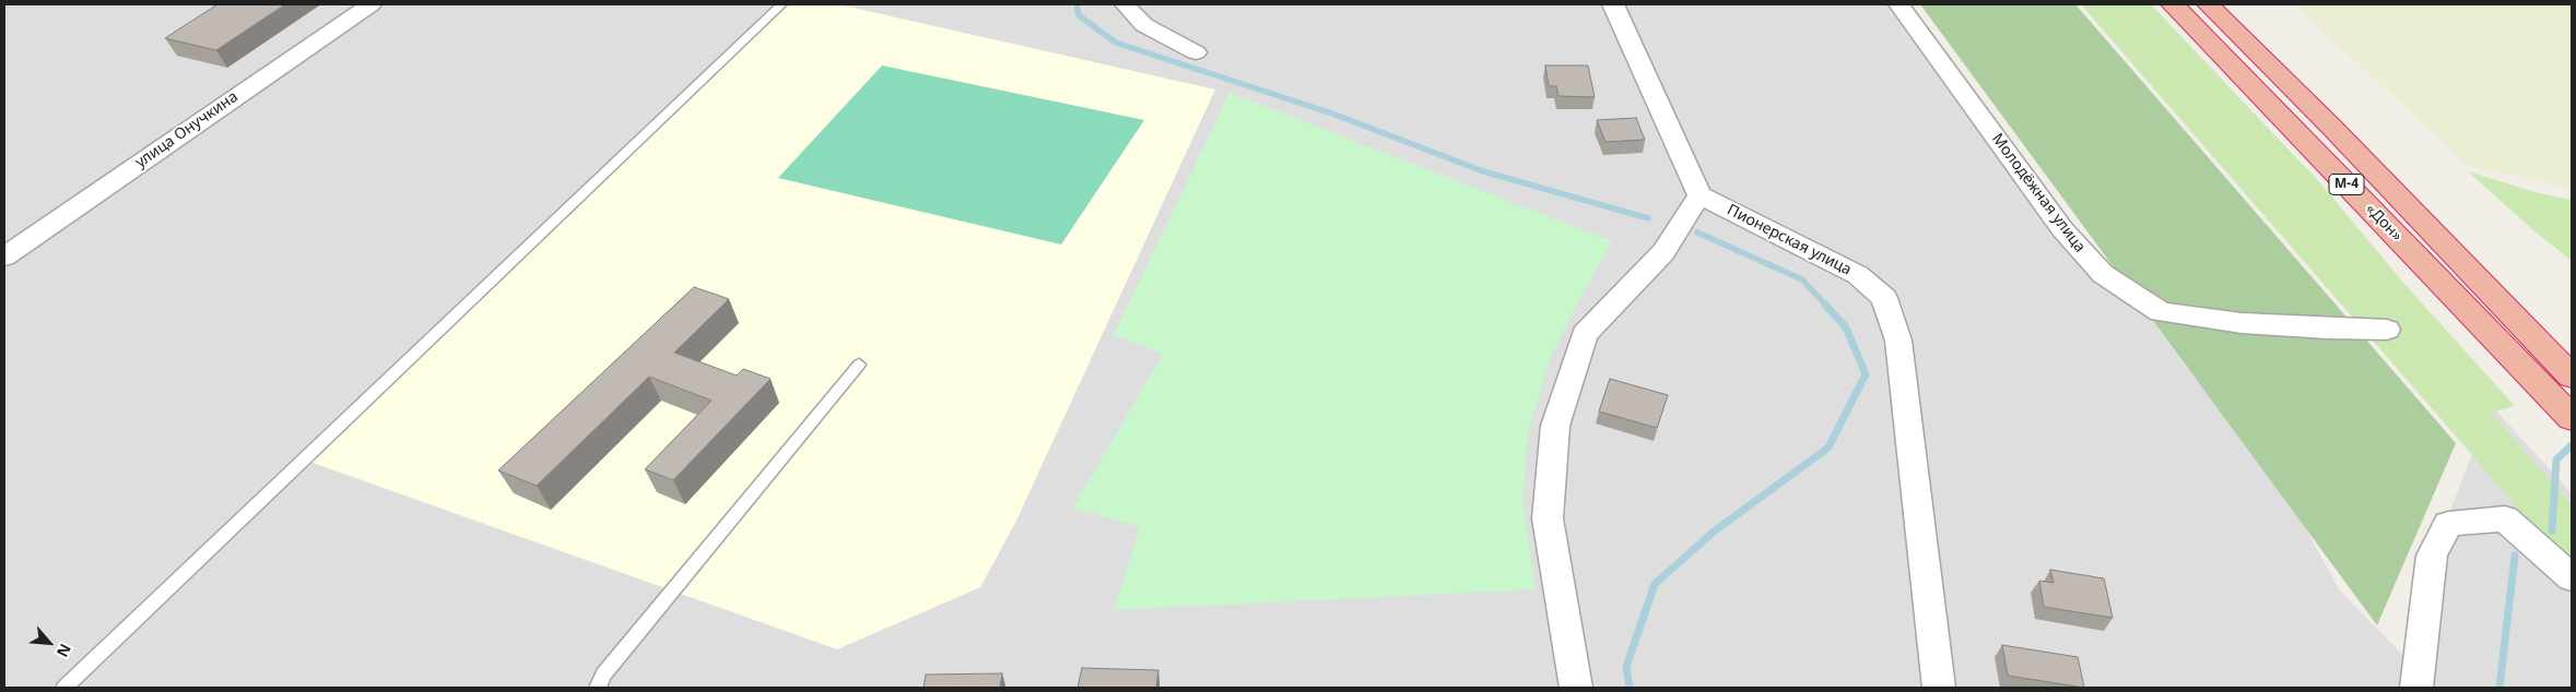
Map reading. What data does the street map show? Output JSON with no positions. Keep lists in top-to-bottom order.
{
  "streets": {
    "highway": ["М-4", "«Дон»"],
    "street": ["улица Онучкина", "Молодёжная улица", "Пионерская улица"]
  },
  "north": "bottom right"
}
